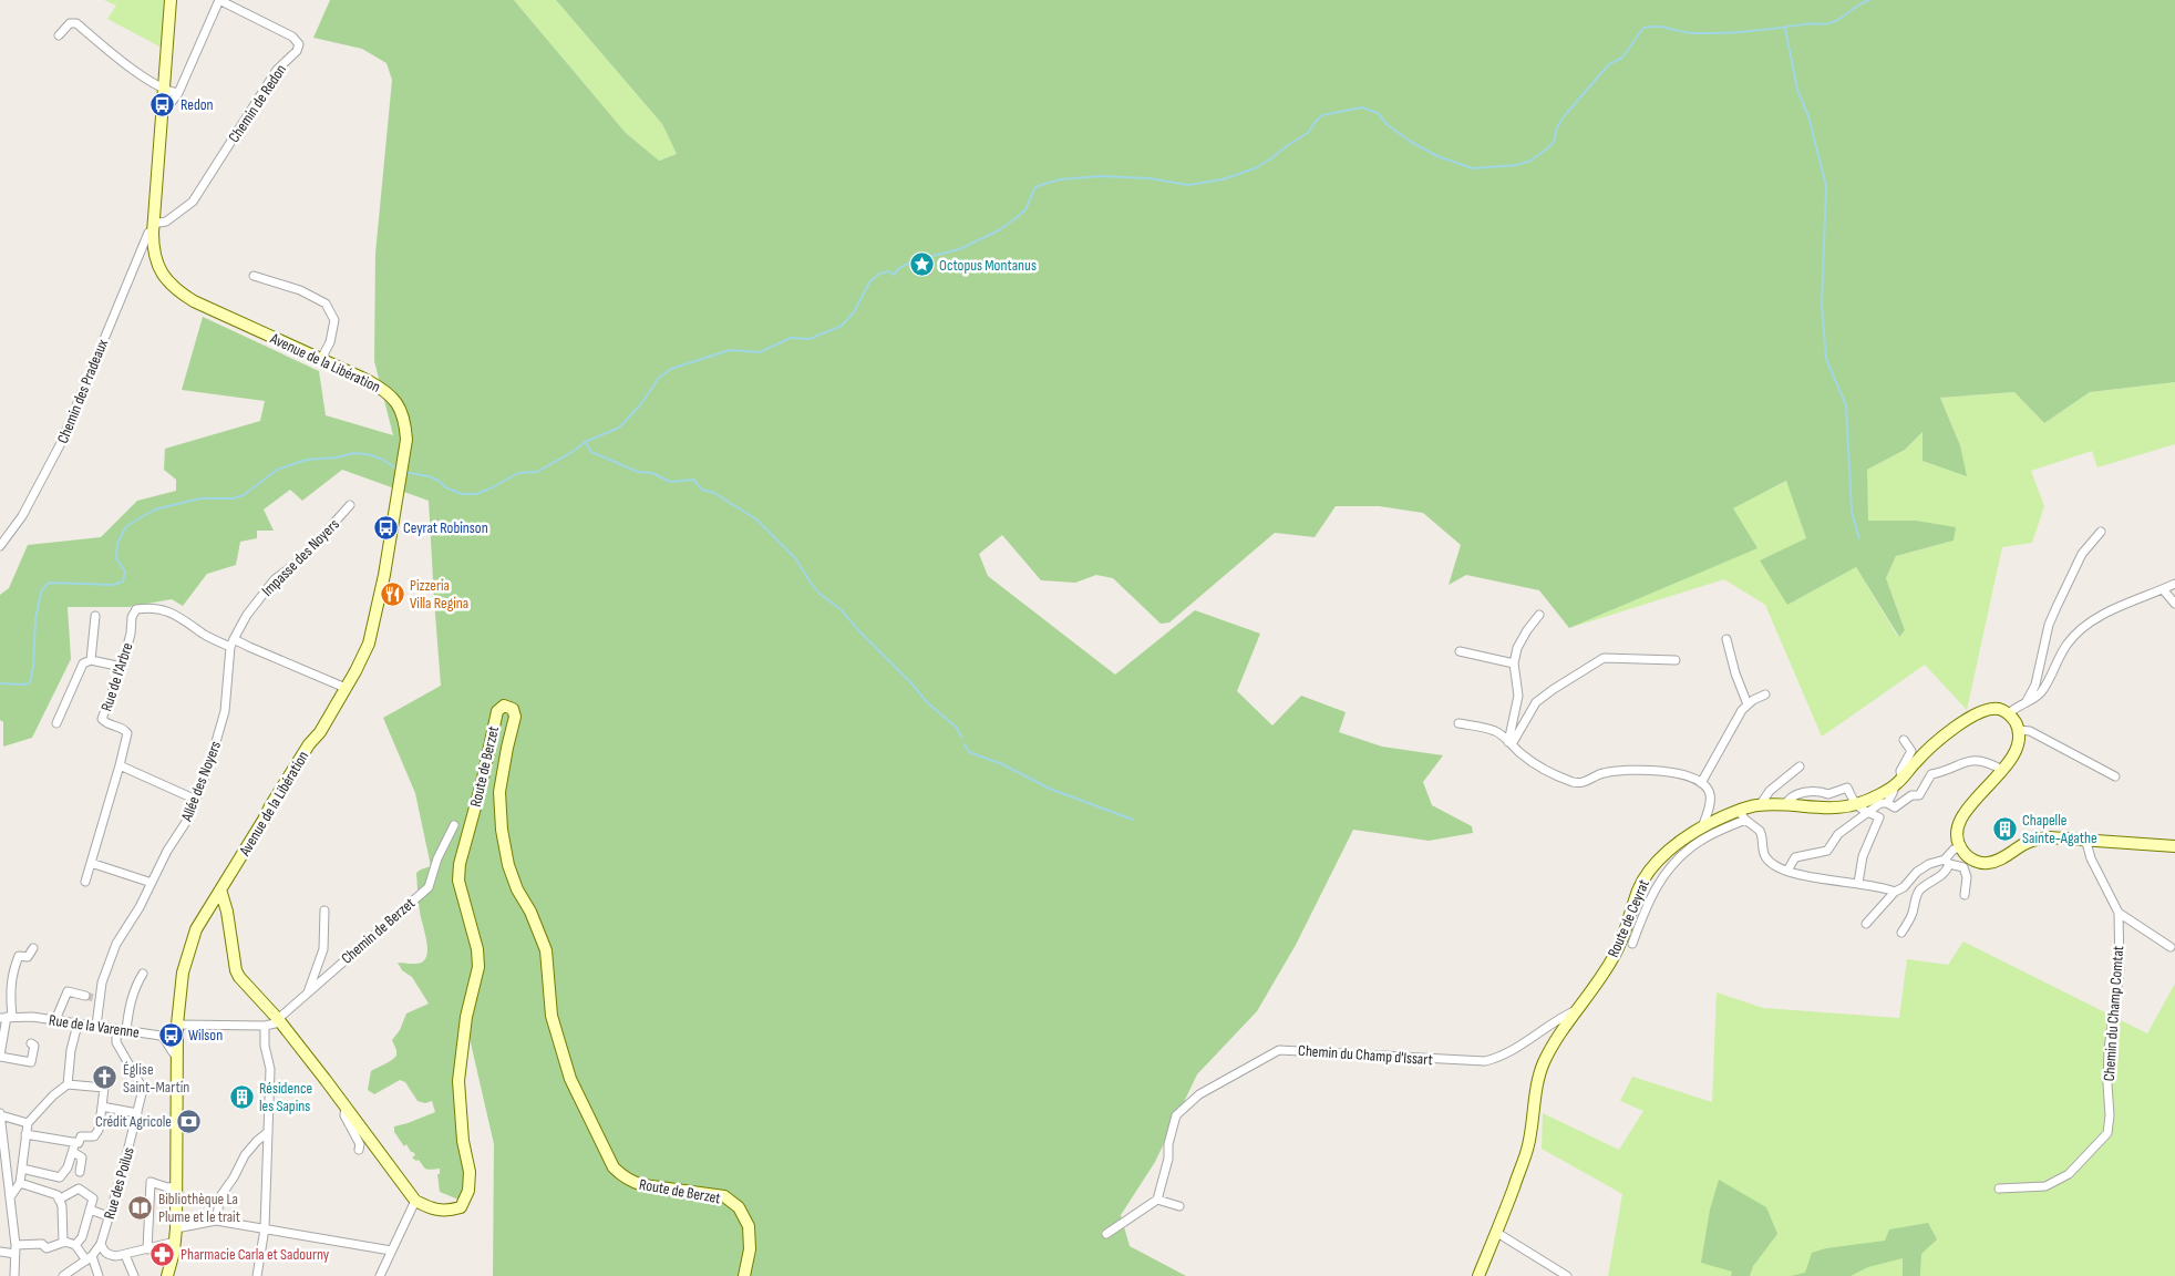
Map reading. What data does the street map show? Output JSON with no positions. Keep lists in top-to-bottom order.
{
  "streets": {
    "street": [
      "Chemin de Redon",
      "Avenue de la Libération",
      "Chemin des Pradeaux",
      "Impasse des Noyers",
      "Rue de l'Arbre",
      "Route de Berzet",
      "Allée des Noyers",
      "Route de Ceyrat",
      "Chemin de Berzet",
      "Chemin du Champ Comtat",
      "Rue de la Varenne",
      "Chemin du Champ d'Issart",
      "Rue des Poilus"
    ]
  },
  "crossings": [
    ["Chemin de Redon", "Avenue de la Libération"],
    ["Chemin de Redon", "Chemin des Pradeaux"],
    ["Avenue de la Libération", "Chemin des Pradeaux"],
    ["Avenue de la Libération", "Chemin de Berzet"],
    ["Avenue de la Libération", "Rue de la Varenne"],
    ["Impasse des Noyers", "Allée des Noyers"],
    ["Rue de l'Arbre", "Allée des Noyers"],
    ["Allée des Noyers", "Rue de la Varenne"],
    ["Route de Ceyrat", "Chemin du Champ d'Issart"],
    ["Rue de la Varenne", "Rue des Poilus"]
  ],
  "places": {
    "bus stop": ["Redon", "Ceyrat Robinson", "Wilson"],
    "place": ["Octopus Montanus"],
    "restaurant": ["Pizzeria Villa Regina"],
    "building": ["Chapelle Sainte-Agathe", "Résidence les Sapins"],
    "church": ["Église Saint-Martin"],
    "bank": ["Crédit Agricole"],
    "library": ["Bibliothèque La Plume et le trait"],
    "pharmacy": ["Pharmacie Carla et Sadourny"]
  }
}
